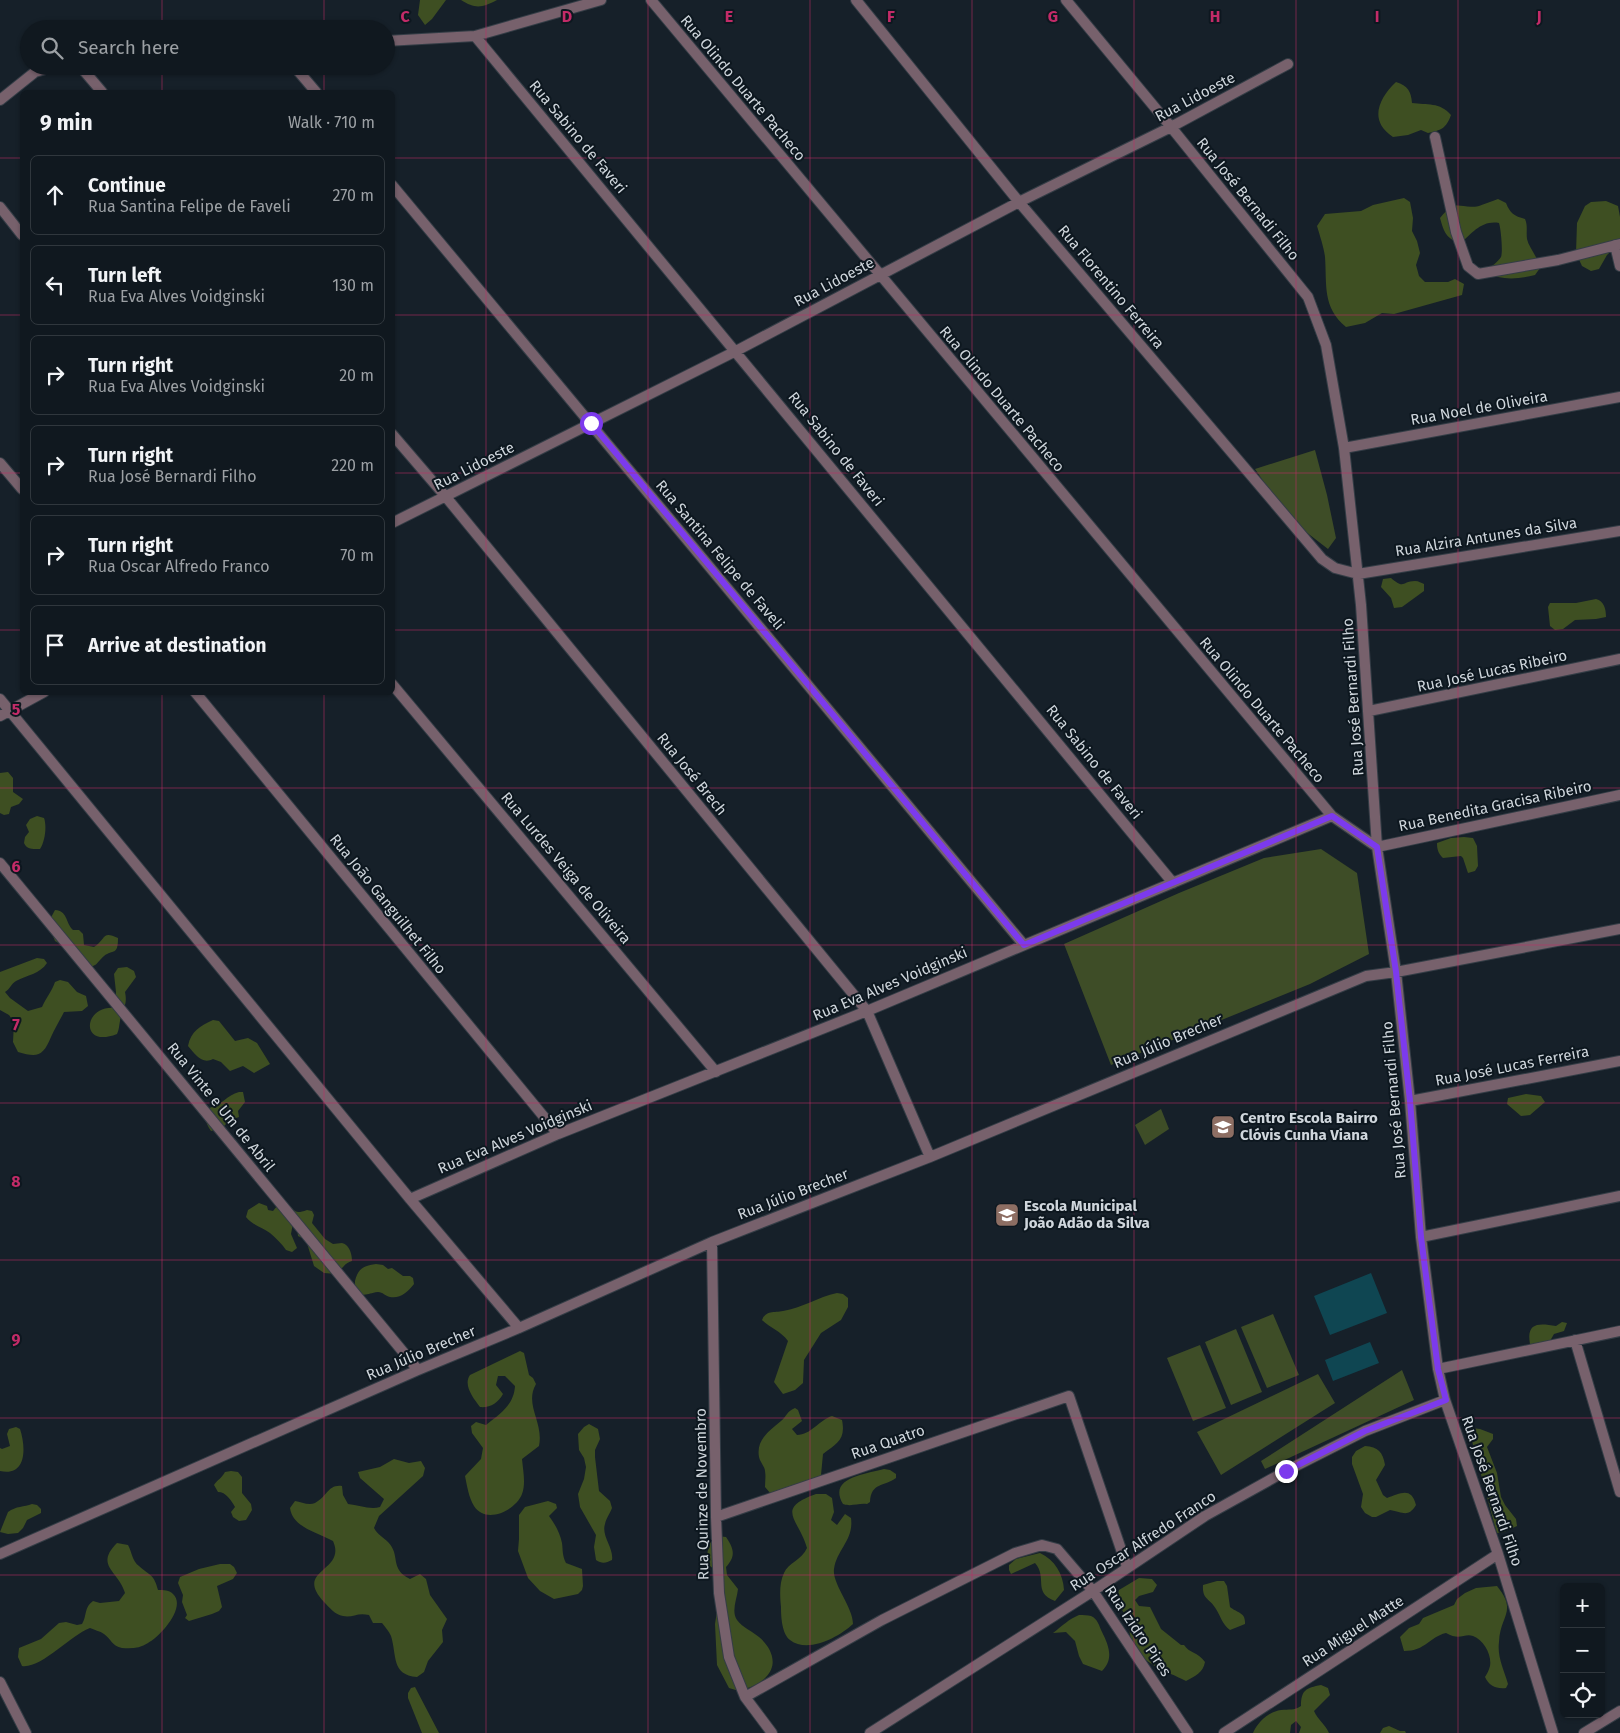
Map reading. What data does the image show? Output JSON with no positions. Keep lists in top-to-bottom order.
{
  "streets": {
    "street": [
      "Rua Olindo Duarte Pacheco",
      "Rua Lidoeste",
      "Rua Sabino de Faveri",
      "Rua José Bernadi Filho",
      "Rua Florentino Ferreira",
      "Rua Noel de Oliveira",
      "Rua Alzira Antunes da Silva",
      "Rua Santina Felipe de Faveli",
      "Rua José Lucas Ribeiro",
      "Rua José Bernardi Filho",
      "Rua José Brech",
      "Rua Benedita Gracisa Ribeiro",
      "Rua Lurdes Veiga de Oliveira",
      "Rua João Ganguilhet Filho",
      "Rua Eva Alves Voidginski",
      "Rua Júlio Brecher",
      "Rua José Lucas Ferreira",
      "Rua Vinte e Um de Abril",
      "Rua Quatro",
      "Rua Quinze de Novembro",
      "Rua Oscar Alfredo Franco",
      "Rua Izidro Pires",
      "Rua Miguel Matte"
    ]
  },
  "crossings": [
    ["Rua Olindo Duarte Pacheco", "Rua Lidoeste"],
    ["Rua Olindo Duarte Pacheco", "Rua Eva Alves Voidginski"],
    ["Rua Lidoeste", "Rua Sabino de Faveri"],
    ["Rua Lidoeste", "Rua José Bernadi Filho"],
    ["Rua Lidoeste", "Rua Florentino Ferreira"],
    ["Rua Lidoeste", "Rua Santina Felipe de Faveli"],
    ["Rua Lidoeste", "Rua José Brech"],
    ["Rua Sabino de Faveri", "Rua Eva Alves Voidginski"],
    ["Rua José Bernadi Filho", "Rua Noel de Oliveira"],
    ["Rua José Bernadi Filho", "Rua José Bernardi Filho"],
    ["Rua Florentino Ferreira", "Rua Alzira Antunes da Silva"],
    ["Rua Florentino Ferreira", "Rua José Bernardi Filho"],
    ["Rua Noel de Oliveira", "Rua José Bernardi Filho"],
    ["Rua Alzira Antunes da Silva", "Rua José Bernardi Filho"],
    ["Rua Santina Felipe de Faveli", "Rua Eva Alves Voidginski"],
    ["Rua José Lucas Ribeiro", "Rua José Bernardi Filho"],
    ["Rua José Bernardi Filho", "Rua Benedita Gracisa Ribeiro"],
    ["Rua José Bernardi Filho", "Rua Júlio Brecher"],
    ["Rua José Bernardi Filho", "Rua José Lucas Ferreira"],
    ["Rua José Bernardi Filho", "Rua Oscar Alfredo Franco"],
    ["Rua José Bernardi Filho", "Rua Miguel Matte"],
    ["Rua José Brech", "Rua Eva Alves Voidginski"],
    ["Rua José Brech", "Rua Júlio Brecher"],
    ["Rua Lurdes Veiga de Oliveira", "Rua Eva Alves Voidginski"],
    ["Rua João Ganguilhet Filho", "Rua Eva Alves Voidginski"],
    ["Rua Júlio Brecher", "Rua Vinte e Um de Abril"],
    ["Rua Júlio Brecher", "Rua Quinze de Novembro"],
    ["Rua Quatro", "Rua Quinze de Novembro"],
    ["Rua Quatro", "Rua Oscar Alfredo Franco"],
    ["Rua Quinze de Novembro", "Rua Izidro Pires"],
    ["Rua Oscar Alfredo Franco", "Rua Izidro Pires"]
  ],
  "places": {
    "school or university": ["Centro Escola Bairro Clóvis Cunha Viana", "Escola Municipal João Adão da Silva"]
  },
  "page": {
    "search": "Search here",
    "heading": ["9 min", "Walk · 710 m"],
    "list": [
      ["Continue", "Rua Santina Felipe de Faveli", "270 m"],
      ["Turn left", "Rua Eva Alves Voidginski", "130 m"],
      ["Turn right", "Rua Eva Alves Voidginski", "20 m"],
      ["Turn right", "Rua José Bernardi Filho", "220 m"],
      ["Turn right", "Rua Oscar Alfredo Franco", "70 m"],
      "Arrive at destination"
    ],
    "map_buttons": ["+", "−"]
  },
  "grid": {
    "columns": [
      "C",
      "D",
      "E",
      "F",
      "G",
      "H",
      "I",
      "J"
    ],
    "rows": [
      "5",
      "6",
      "7",
      "8",
      "9"
    ]
  }
}
